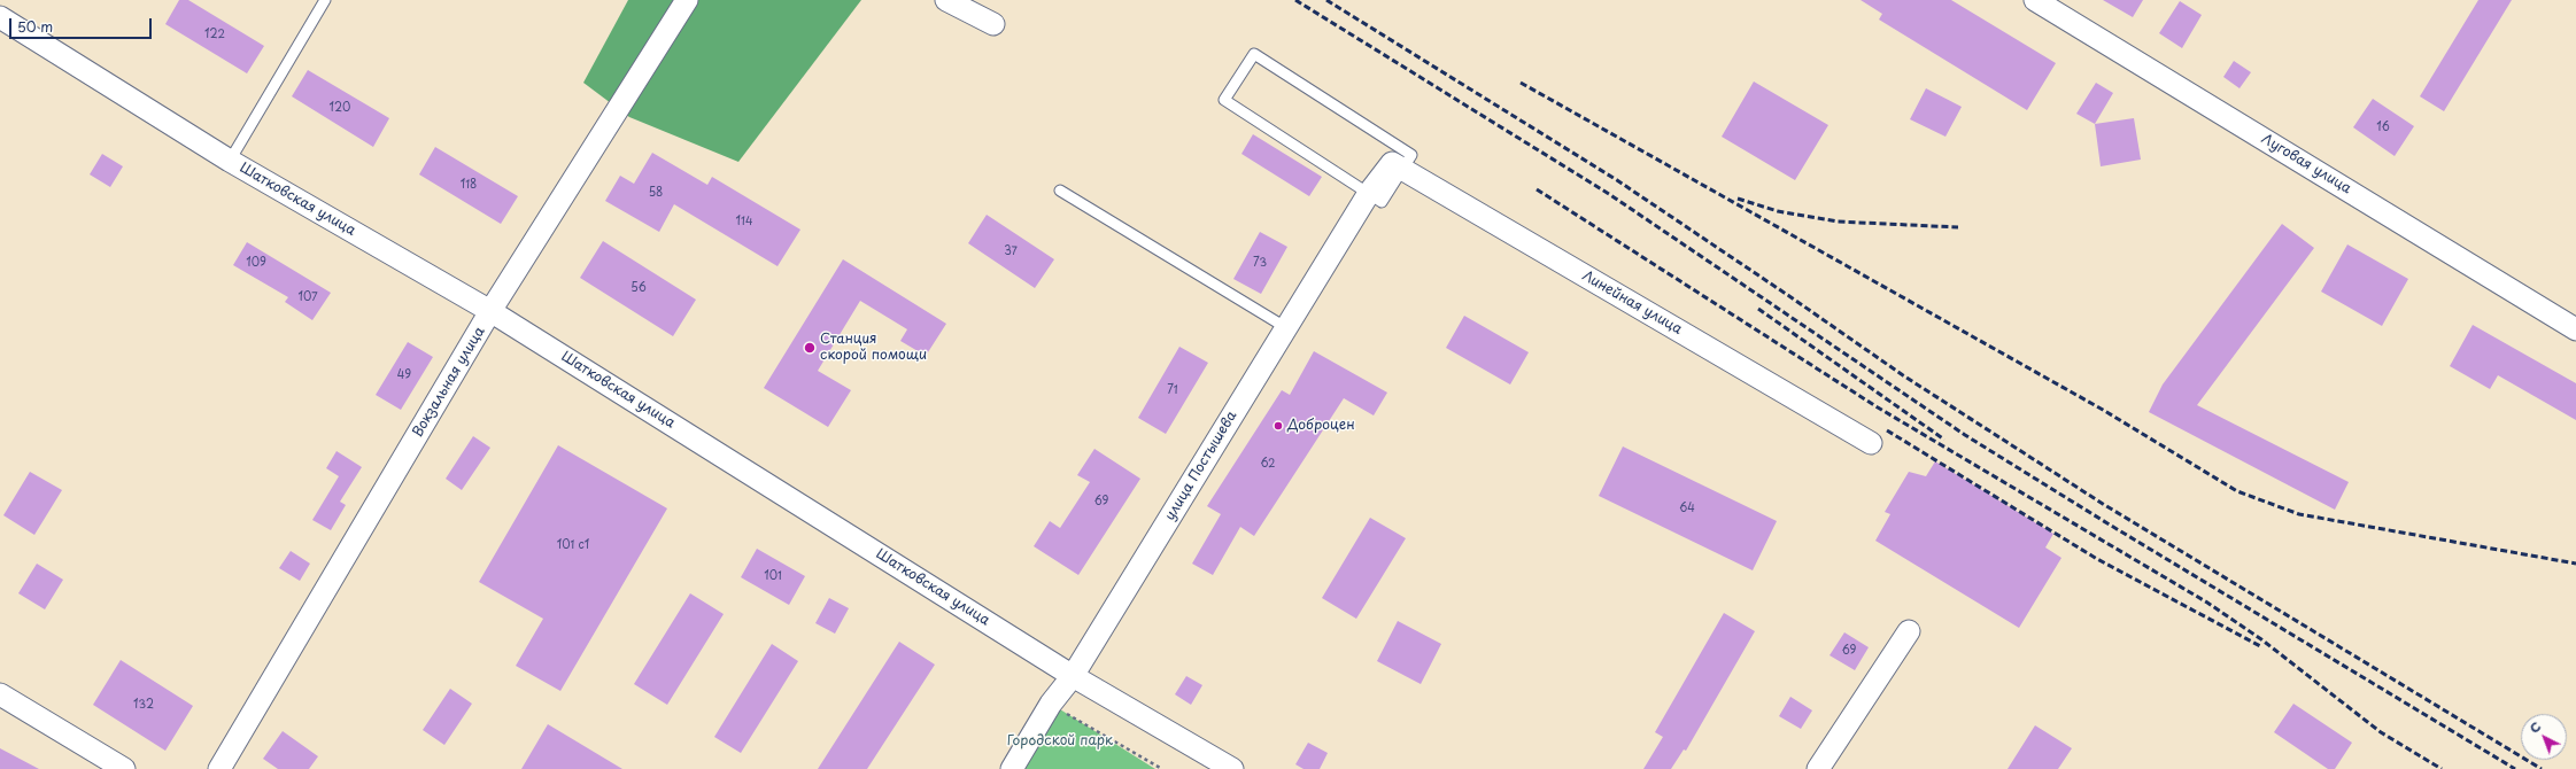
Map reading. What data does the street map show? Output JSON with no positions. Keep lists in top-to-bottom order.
{
  "streets": {
    "street": [
      "Луговая улица",
      "Шатковская улица",
      "Линейная улица",
      "Вокзальная улица",
      "улица Постышева"
    ]
  },
  "crossings": [
    ["Шатковская улица", "Вокзальная улица"],
    ["Шатковская улица", "улица Постышева"],
    ["Линейная улица", "улица Постышева"]
  ],
  "parks": ["Городской парк"],
  "places": ["Станция скорой помощи", "Доброцен"],
  "house_numbers": [
    "122",
    "120",
    "16",
    "118",
    "58",
    "114",
    "37",
    "109",
    "73",
    "56",
    "107",
    "49",
    "71",
    "62",
    "69",
    "64",
    "101 с1",
    "101",
    "69",
    "132"
  ],
  "scale_bar": "50 m",
  "north": "top left"
}
